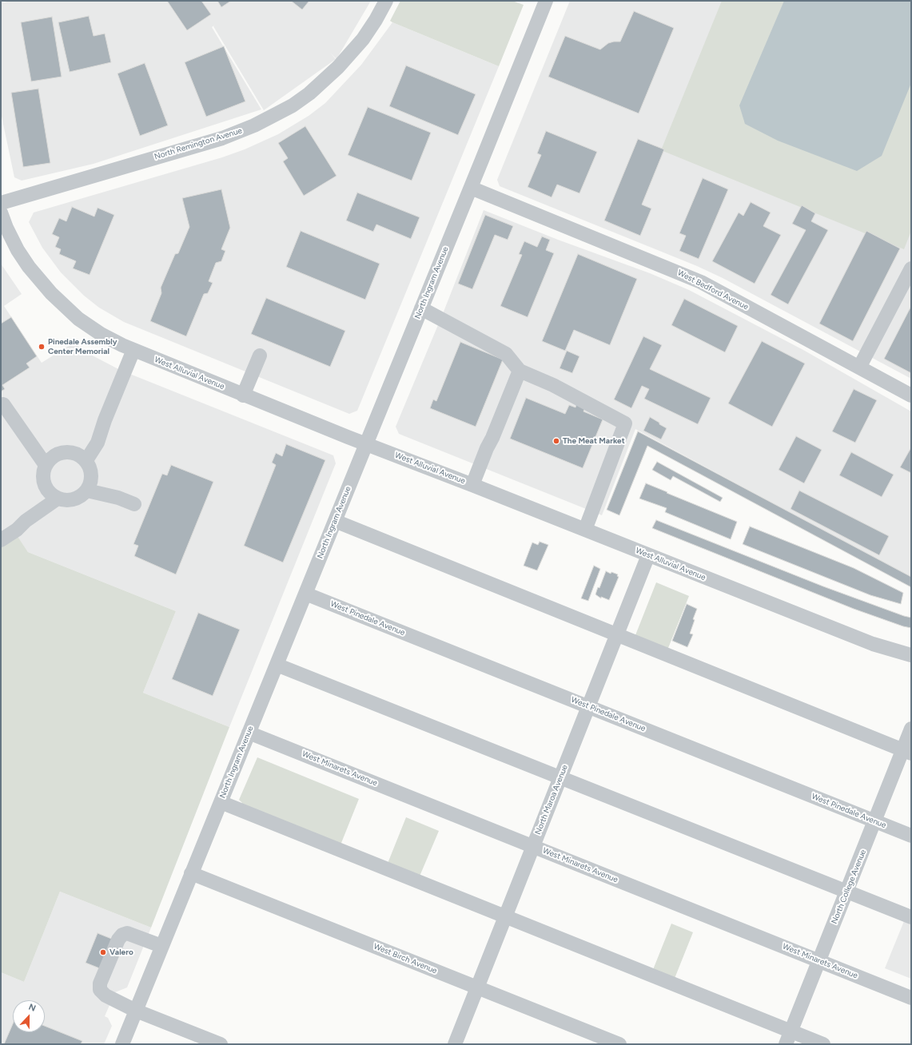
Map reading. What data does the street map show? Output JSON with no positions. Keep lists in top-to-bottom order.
{
  "streets": {
    "street": [
      "North Remington Avenue",
      "North Ingram Avenue",
      "West Bedford Avenue",
      "West Alluvial Avenue",
      "West Pinedale Avenue",
      "West Minarets Avenue",
      "North Maroa Avenue",
      "North College Avenue",
      "West Birch Avenue"
    ]
  },
  "crossings": [
    ["North Ingram Avenue", "West Bedford Avenue"],
    ["North Ingram Avenue", "West Alluvial Avenue"],
    ["North Ingram Avenue", "West Pinedale Avenue"],
    ["North Ingram Avenue", "West Minarets Avenue"],
    ["North Ingram Avenue", "West Birch Avenue"],
    ["West Alluvial Avenue", "North Maroa Avenue"],
    ["West Pinedale Avenue", "North Maroa Avenue"],
    ["West Pinedale Avenue", "North College Avenue"],
    ["West Minarets Avenue", "North Maroa Avenue"],
    ["West Minarets Avenue", "North College Avenue"],
    ["North Maroa Avenue", "West Birch Avenue"]
  ],
  "places": ["Pinedale Assembly Center Memorial", "The Meat Market", "Valero"],
  "north": "top"
}
